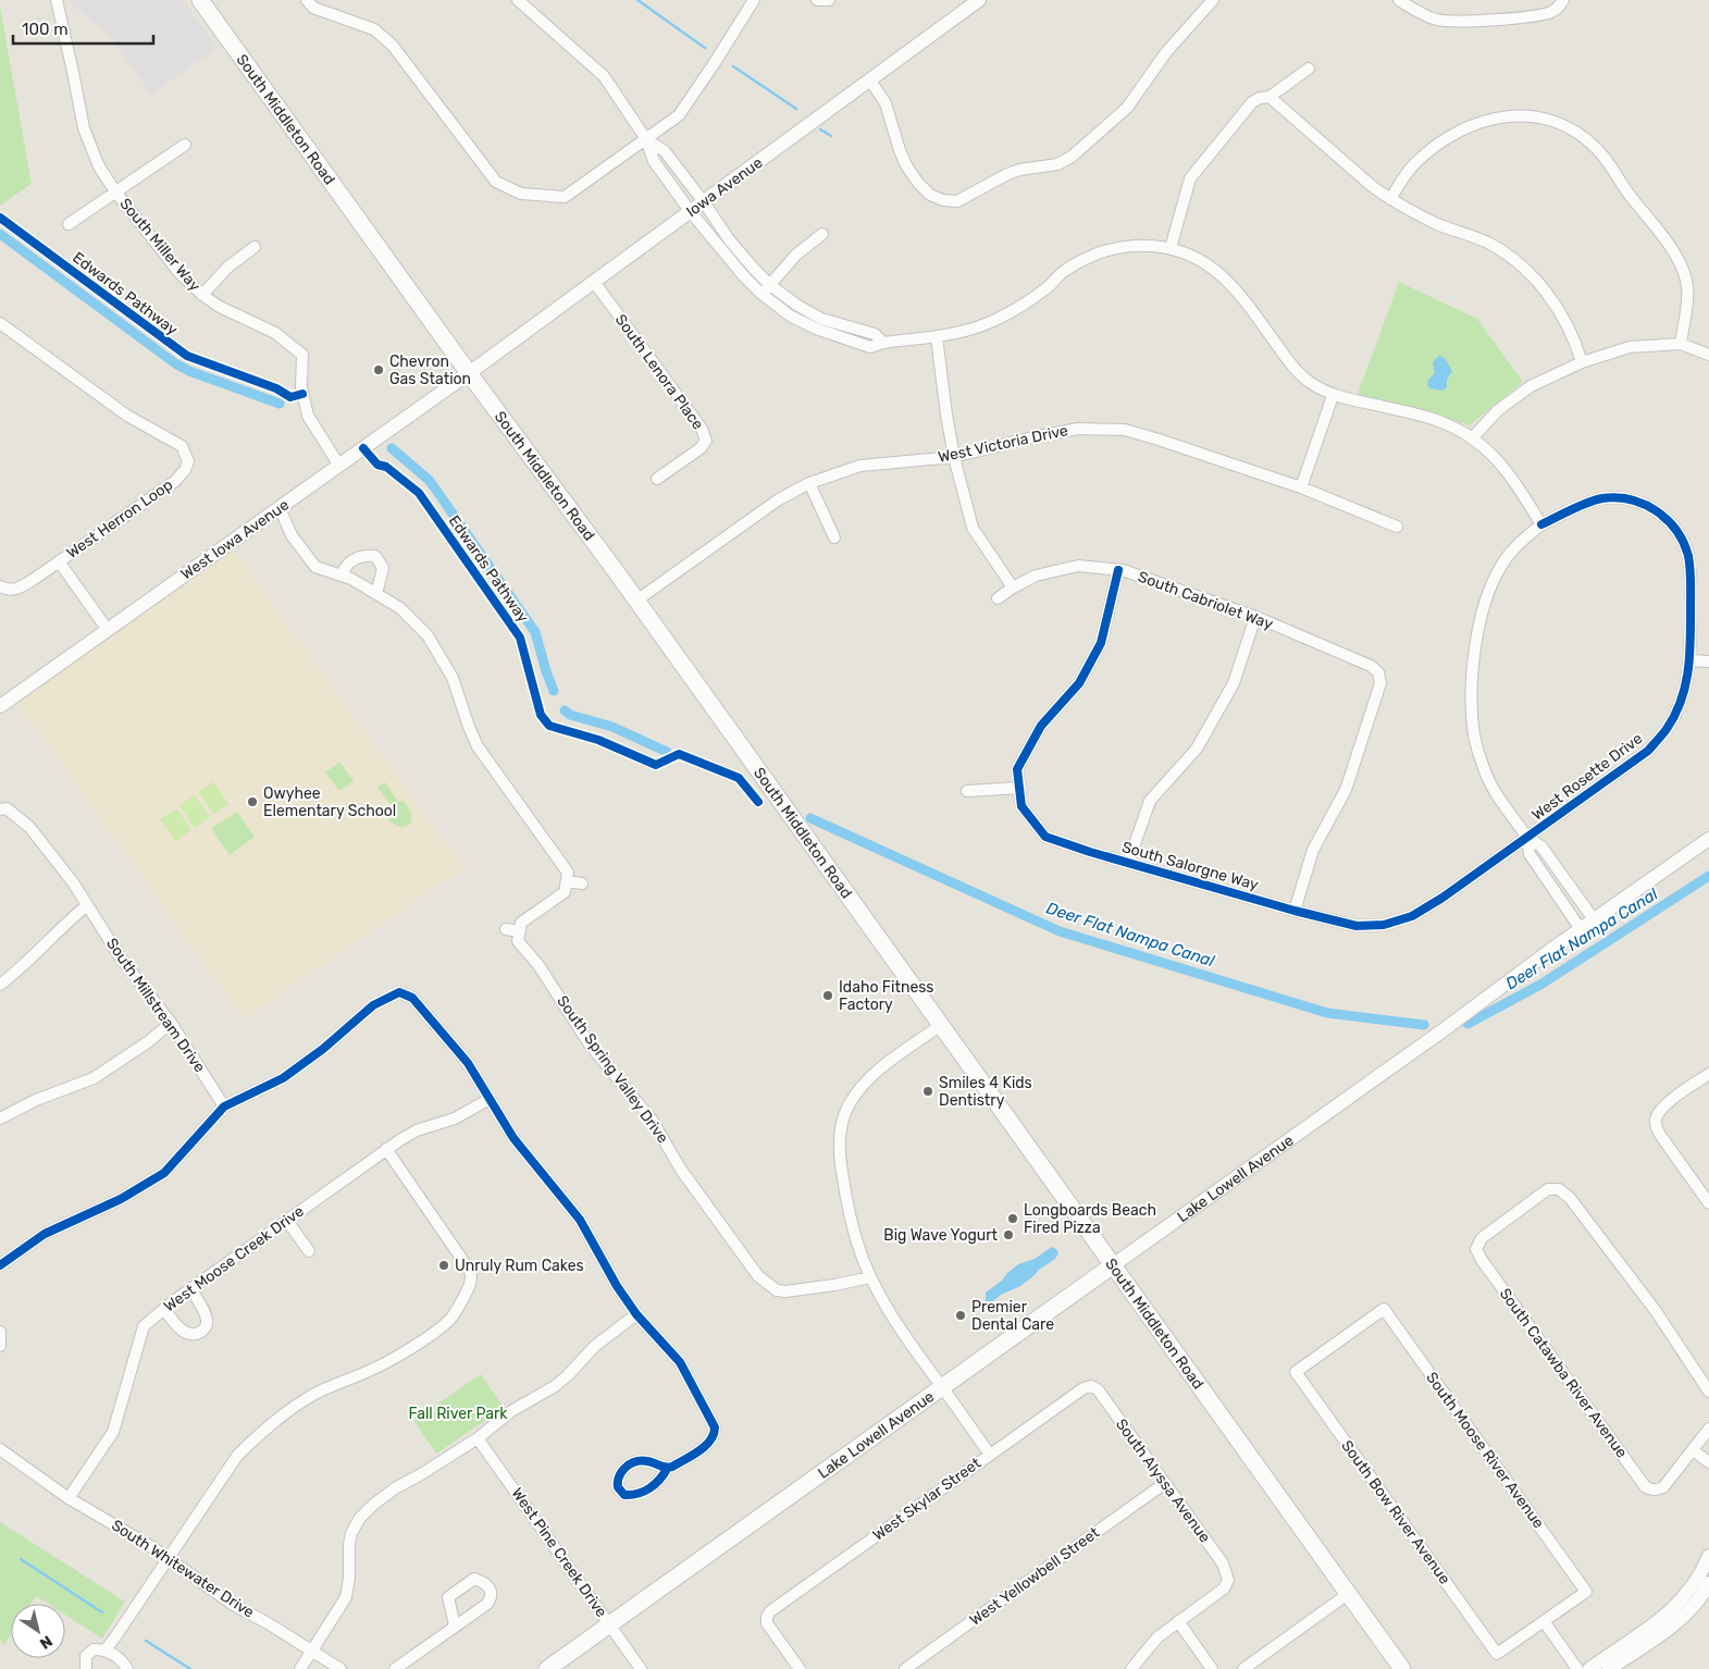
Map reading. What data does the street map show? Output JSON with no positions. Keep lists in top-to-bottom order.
{
  "streets": {
    "main road": ["South Middleton Road", "Lake Lowell Avenue"],
    "street": [
      "Iowa Avenue",
      "South Miller Way",
      "South Lenora Place",
      "West Victoria Drive",
      "West Herron Loop",
      "West Iowa Avenue",
      "South Cabriolet Way",
      "West Rosette Drive",
      "South Salorgne Way",
      "South Millstream Drive",
      "South Spring Valley Drive",
      "West Moose Creek Drive",
      "South Catawba River Avenue",
      "South Moose River Avenue",
      "South Alyssa Avenue",
      "West Skylar Street",
      "South Bow River Avenue",
      "West Pine Creek Drive",
      "South Whitewater Drive",
      "West Yellowbell Street"
    ],
    "cycle path": ["Edwards Pathway"]
  },
  "crossings": [
    ["South Middleton Road", "Iowa Avenue"],
    ["South Middleton Road", "West Victoria Drive"],
    ["South Middleton Road", "West Iowa Avenue"],
    ["South Middleton Road", "Lake Lowell Avenue"],
    ["Iowa Avenue", "South Lenora Place"],
    ["Iowa Avenue", "West Iowa Avenue"],
    ["South Miller Way", "West Iowa Avenue"],
    ["South Cabriolet Way", "South Salorgne Way"],
    ["West Rosette Drive", "South Salorgne Way"],
    ["Lake Lowell Avenue", "West Pine Creek Drive"],
    ["West Moose Creek Drive", "South Whitewater Drive"],
    ["South Moose River Avenue", "South Bow River Avenue"],
    ["South Alyssa Avenue", "West Skylar Street"],
    ["South Alyssa Avenue", "West Yellowbell Street"]
  ],
  "water": ["Deer Flat Nampa Canal"],
  "parks": ["Fall River Park"],
  "places": [
    "Chevron Gas Station",
    "Owyhee Elementary School",
    "Idaho Fitness Factory",
    "Smiles 4 Kids Dentistry",
    "Longboards Beach Fired Pizza",
    "Big Wave Yogurt",
    "Unruly Rum Cakes",
    "Premier Dental Care"
  ],
  "scale_bar": "100 m",
  "north": "bottom right"
}
